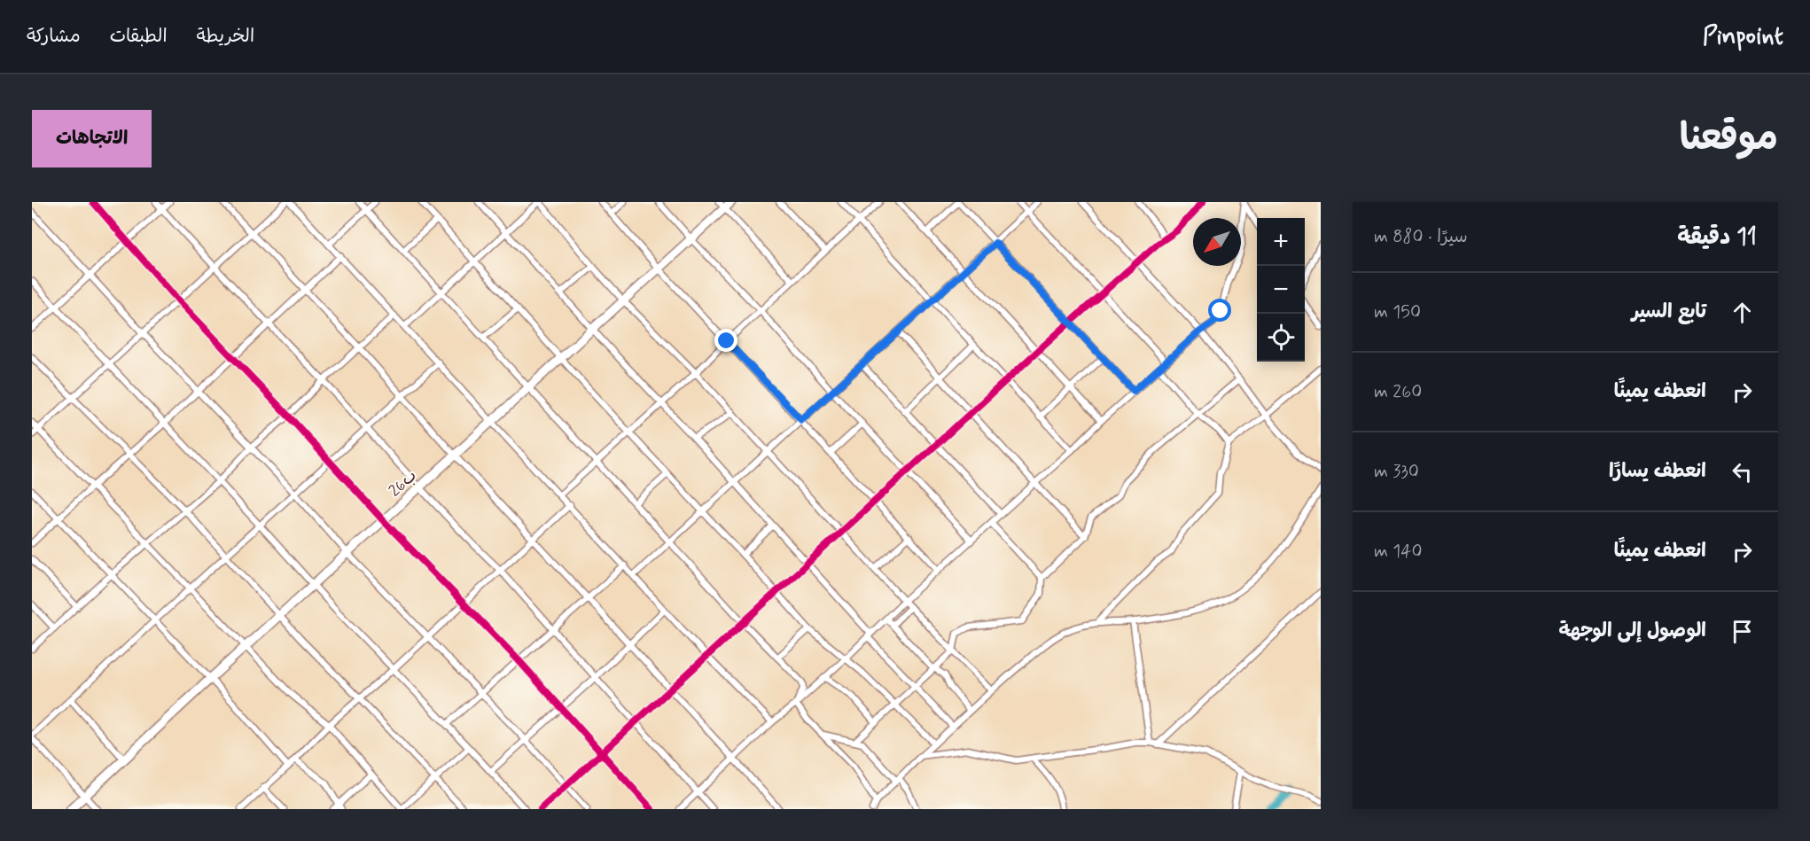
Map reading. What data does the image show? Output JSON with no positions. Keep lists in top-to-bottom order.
{
  "streets": {
    "highway": ["26ب"]
  },
  "north": "bottom left",
  "page": {
    "header": "Pinpoint",
    "nav": ["الخريطة", "الطبقات", "مشاركة"],
    "title": "موقعنا",
    "buttons": "الاتجاهات",
    "heading": ["11 دقيقة", "سيرًا · 880 m"],
    "map_buttons": ["+", "−"],
    "list": [
      ["تابع السير", "150 m"],
      ["انعطف يمينًا", "260 m"],
      ["انعطف يسارًا", "330 m"],
      ["انعطف يمينًا", "140 m"],
      "الوصول إلى الوجهة"
    ]
  }
}
